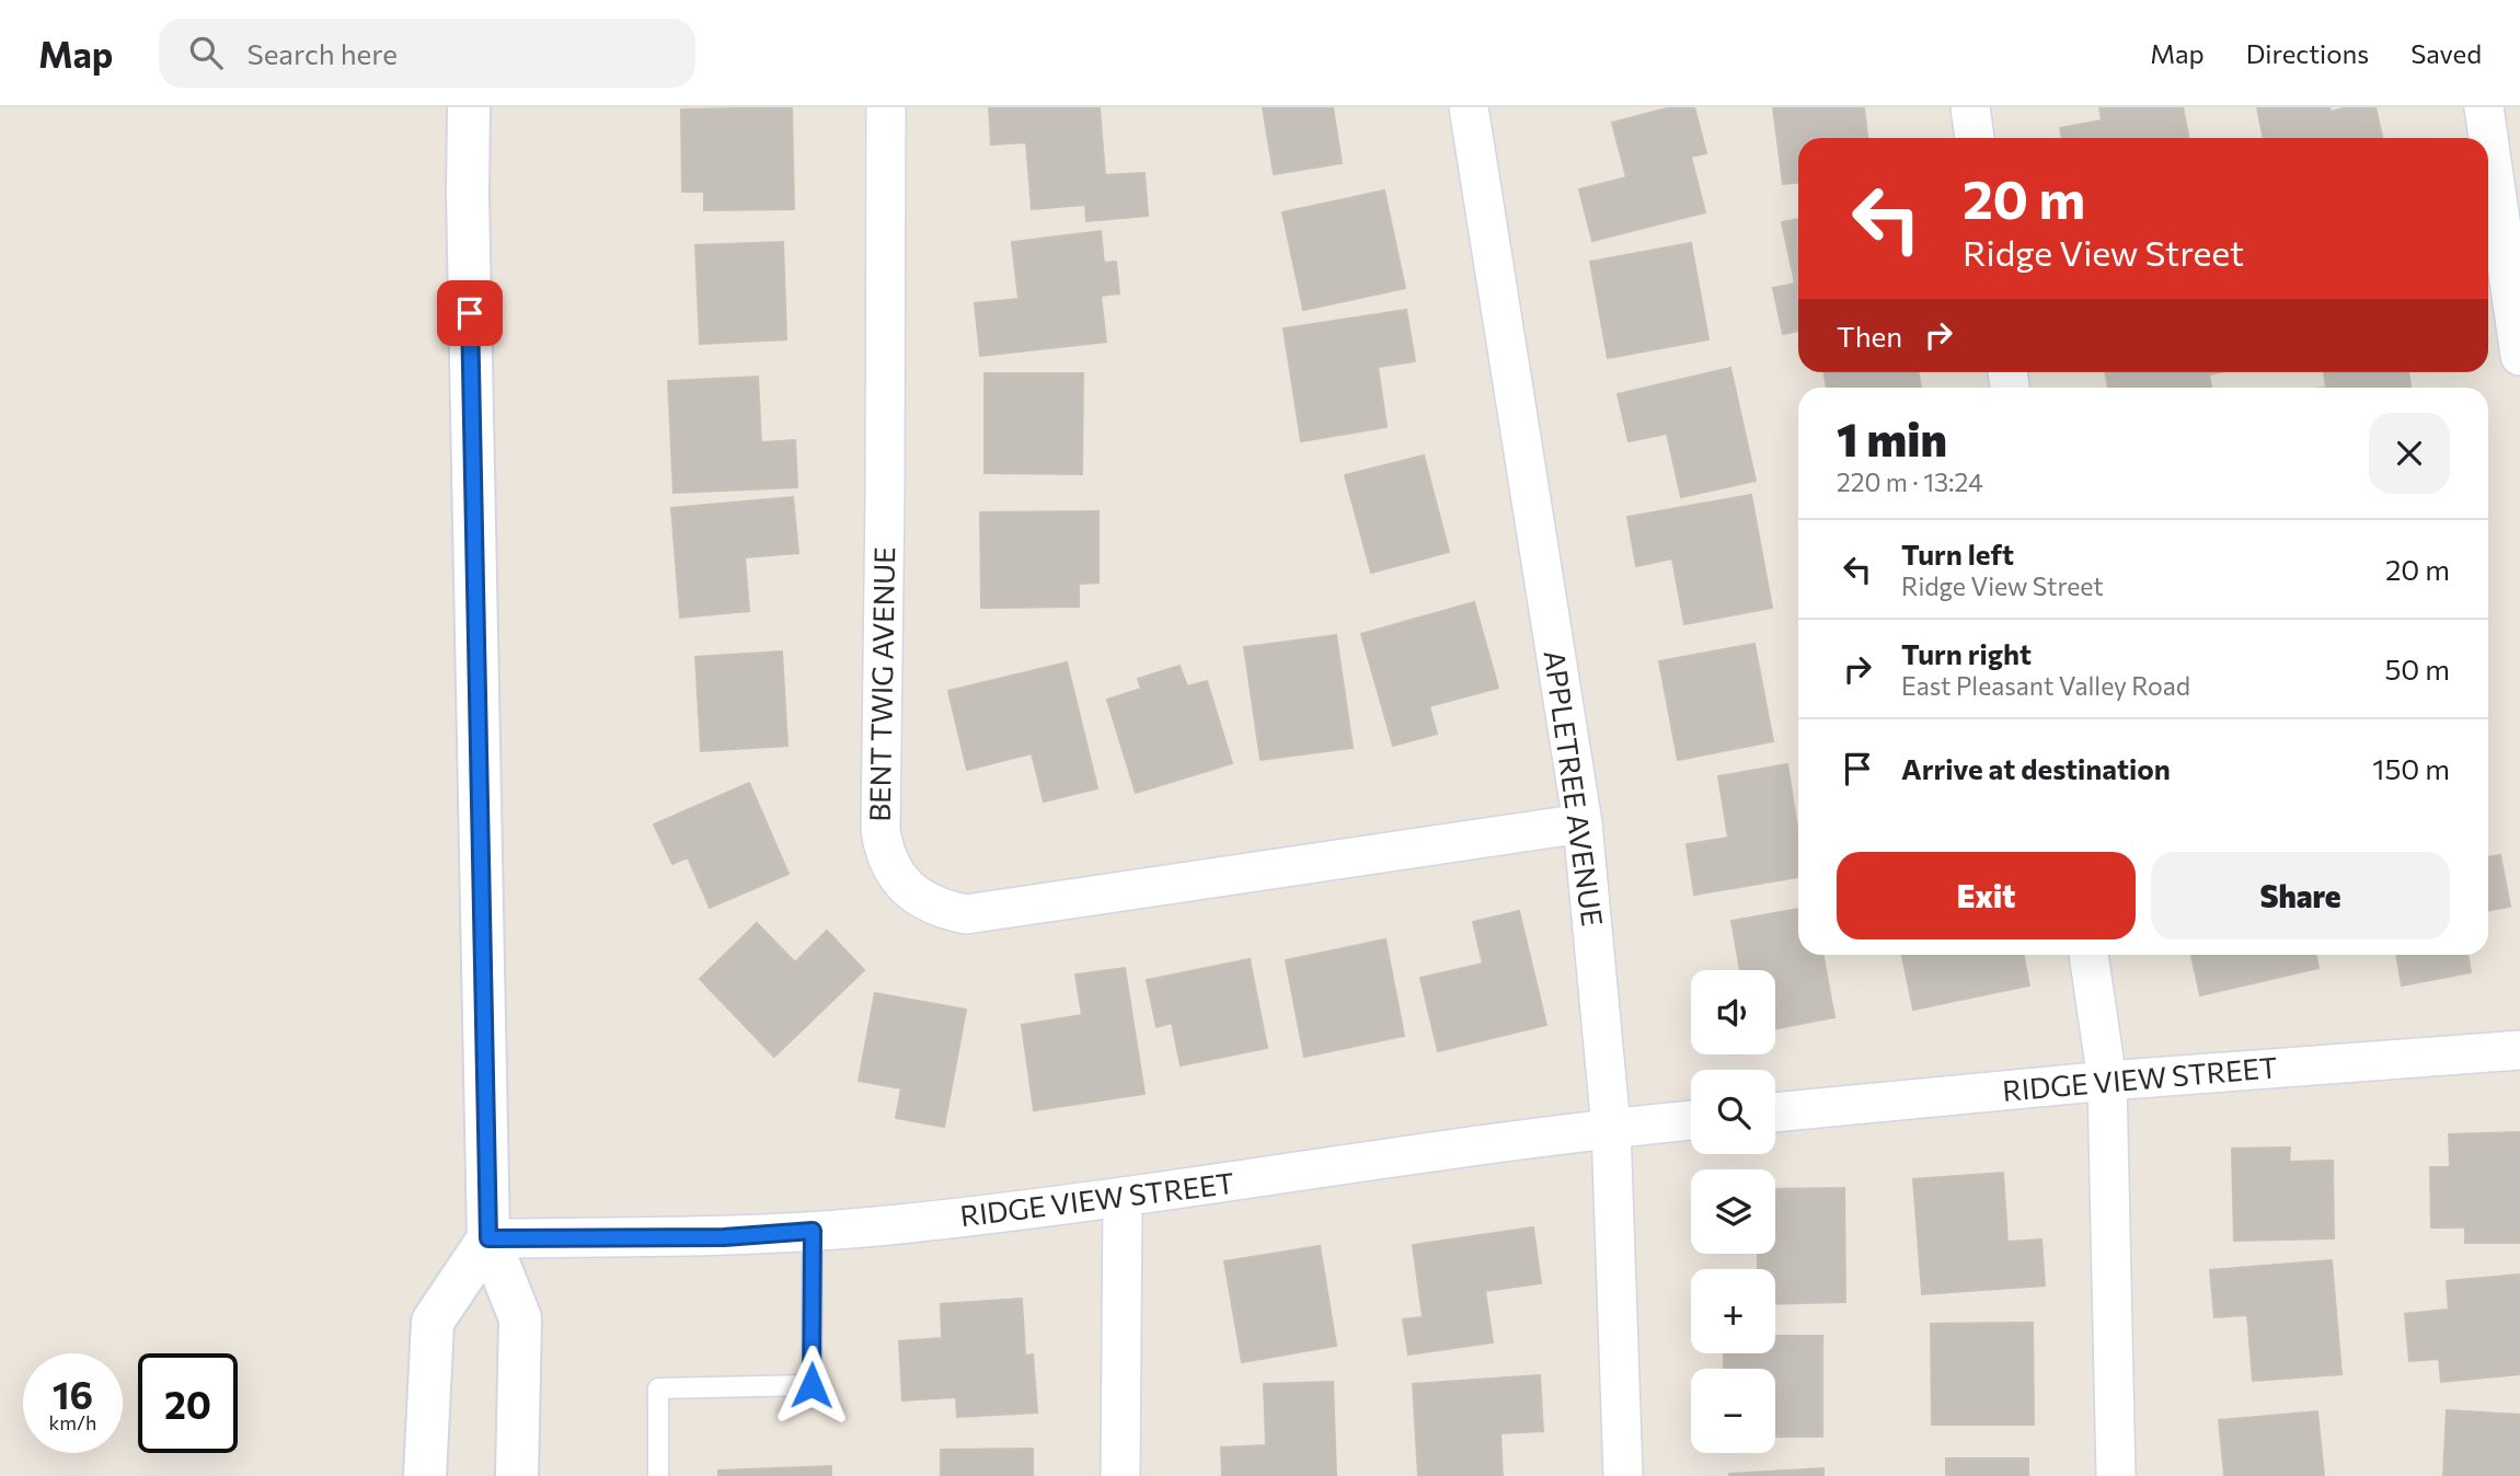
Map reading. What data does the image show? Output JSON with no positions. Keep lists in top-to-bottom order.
{
  "streets": {
    "street": ["BENT TWIG AVENUE", "APPLETREE AVENUE", "RIDGE VIEW STREET"]
  },
  "crossings": [
    ["BENT TWIG AVENUE", "APPLETREE AVENUE"],
    ["APPLETREE AVENUE", "RIDGE VIEW STREET"]
  ],
  "page": {
    "header": "Map",
    "search": "Search here",
    "nav": ["Map", "Directions", "Saved"],
    "turn": ["20 m", "Ridge View Street"],
    "then": "Then",
    "heading": ["1 min", "220 m · 13:24"],
    "list": [
      {
        "name": "Turn left",
        "note": "Ridge View Street",
        "value": "20 m"
      },
      {
        "name": "Turn right",
        "note": "East Pleasant Valley Road",
        "value": "50 m"
      },
      {
        "name": "Arrive at destination",
        "value": "150 m"
      }
    ],
    "buttons": ["Exit", "Share"],
    "map_buttons": ["+", "−"],
    "speed": "16 km/h",
    "limit": "20"
  }
}
